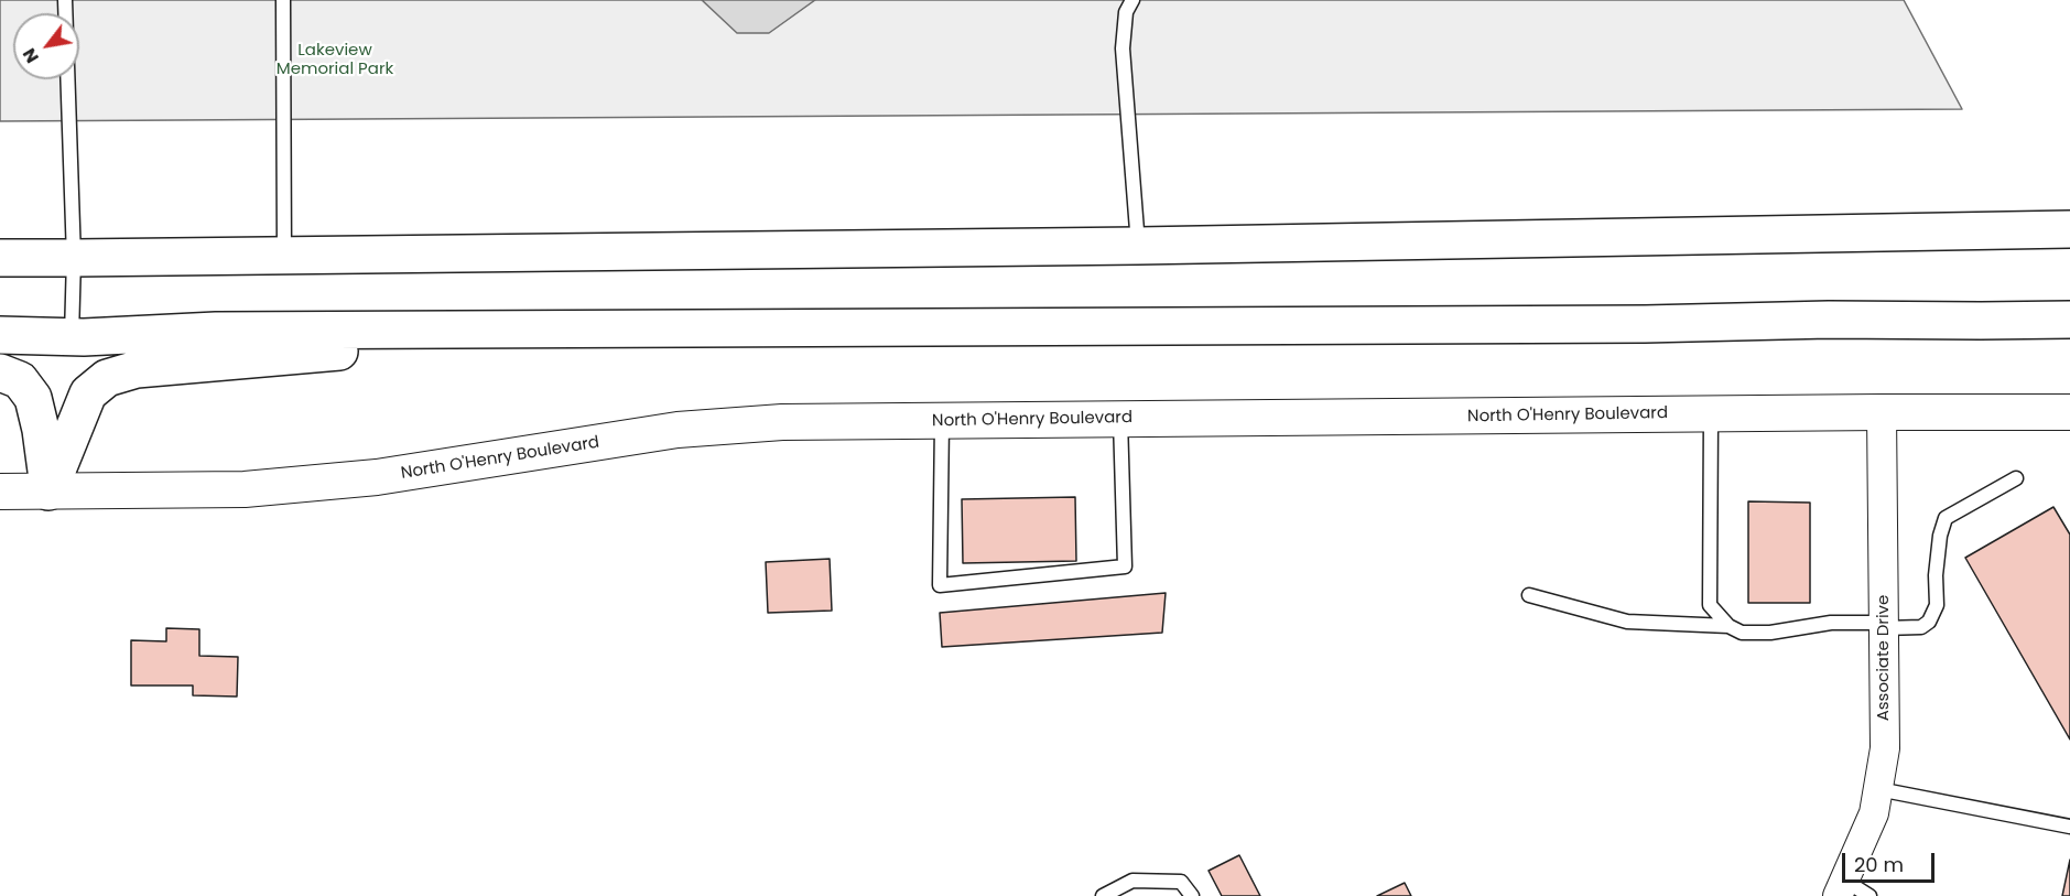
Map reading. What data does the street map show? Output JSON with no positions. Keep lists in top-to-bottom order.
{
  "streets": {
    "street": ["North O'Henry Boulevard", "Associate Drive"]
  },
  "crossings": [
    ["North O'Henry Boulevard", "Associate Drive"]
  ],
  "parks": ["Lakeview Memorial Park"],
  "scale_bar": "20 m",
  "north": "bottom left"
}
